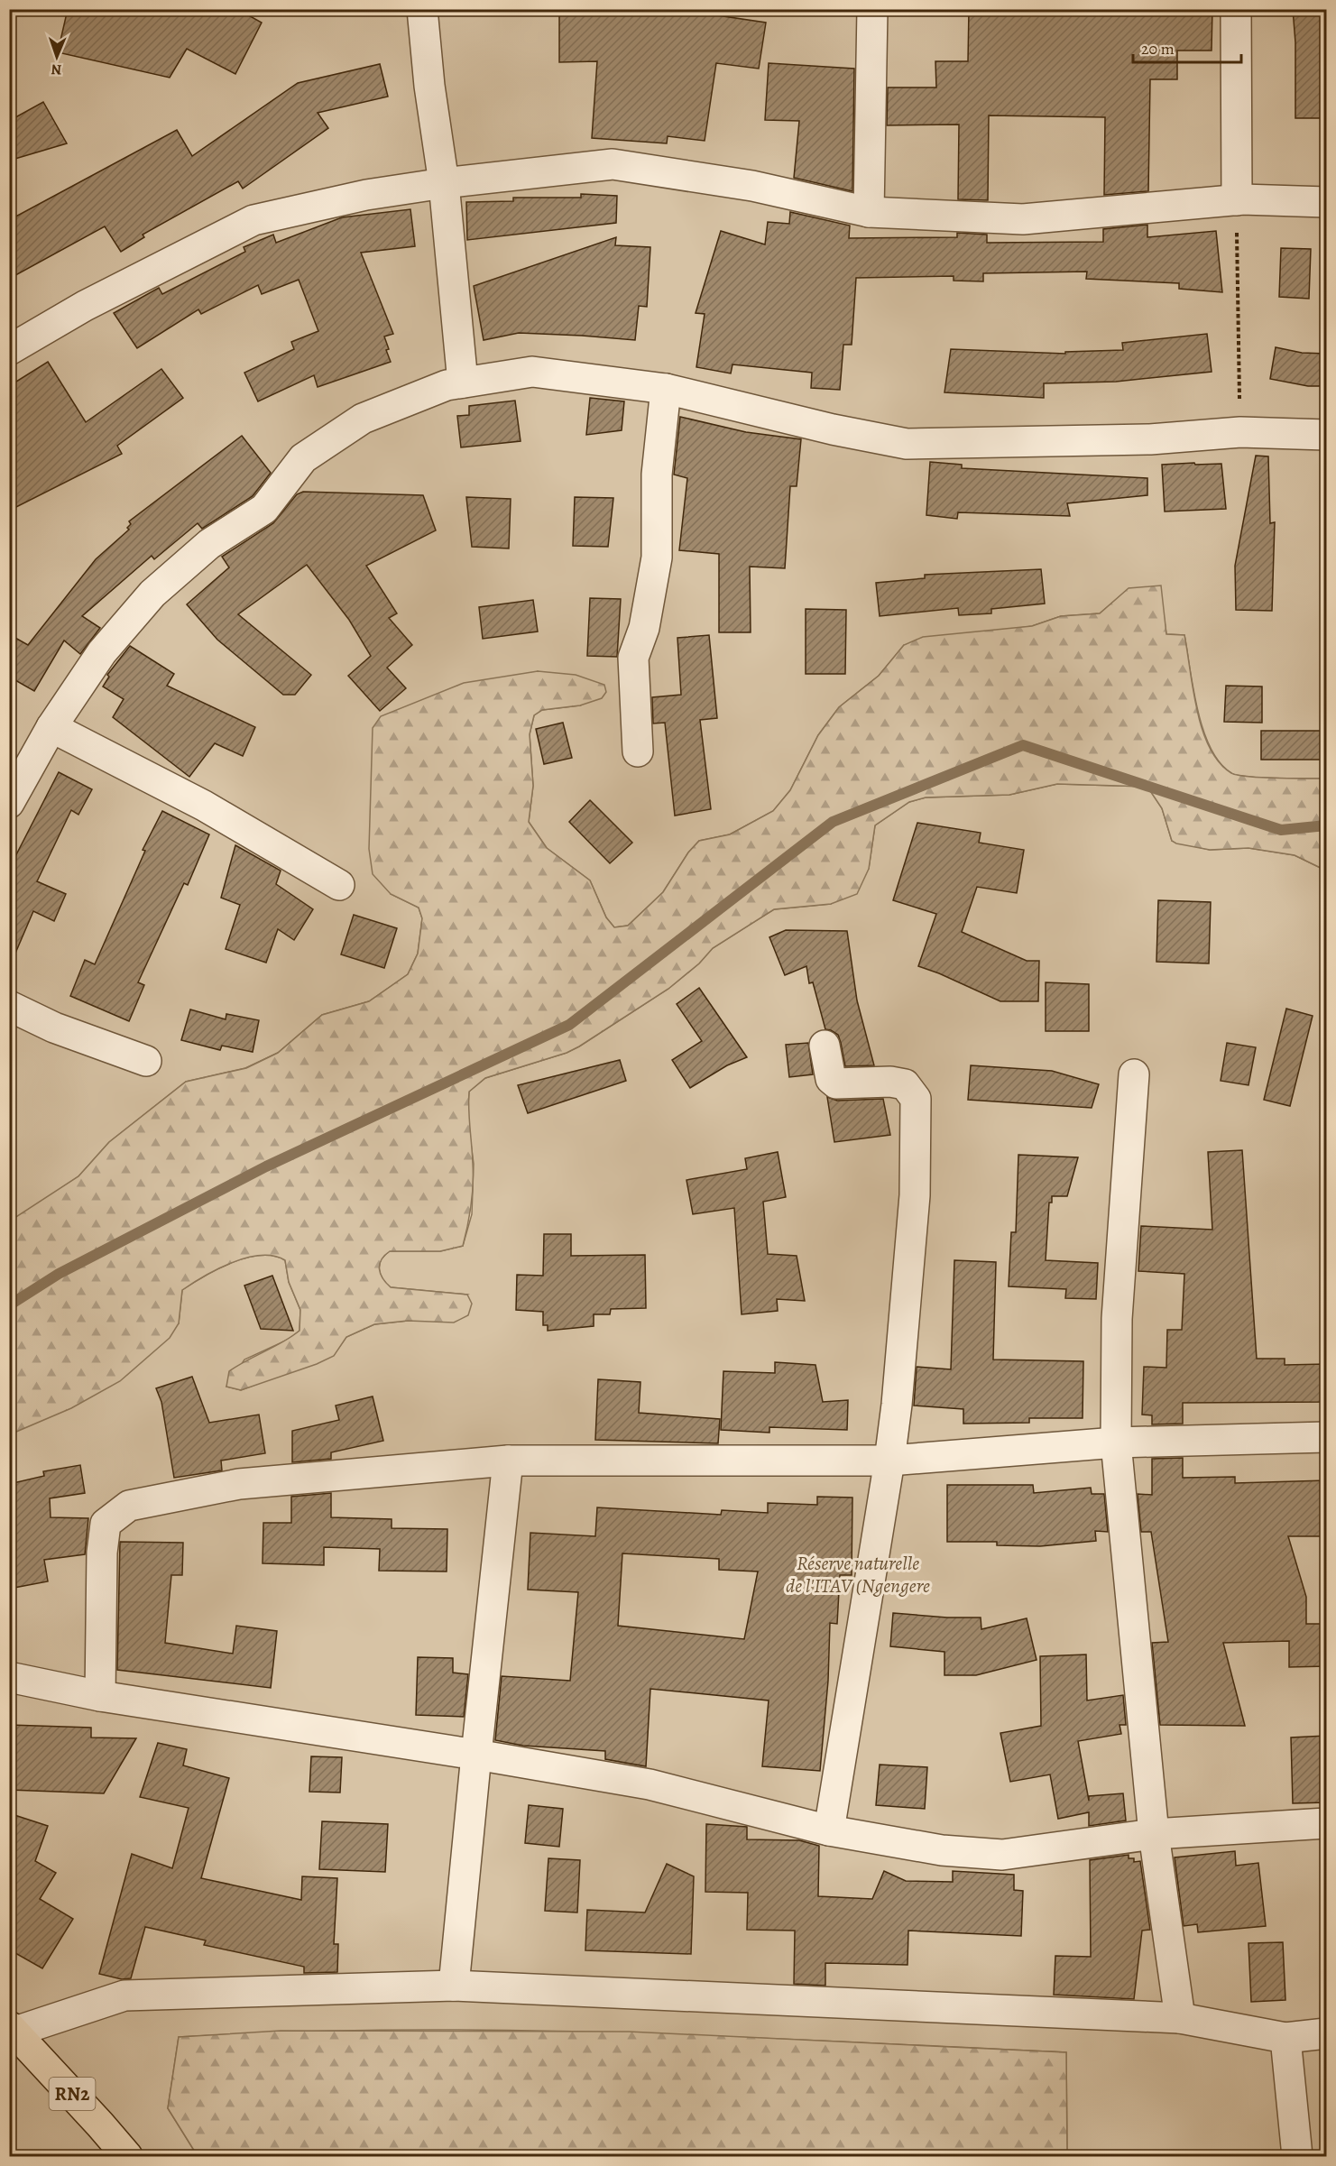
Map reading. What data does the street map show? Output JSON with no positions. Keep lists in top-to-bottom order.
{
  "streets": {
    "highway": ["RN2"]
  },
  "parks": ["Réserve naturelle de l'ITAV (Ngengere"],
  "scale_bar": "20 m",
  "north": "bottom"
}
